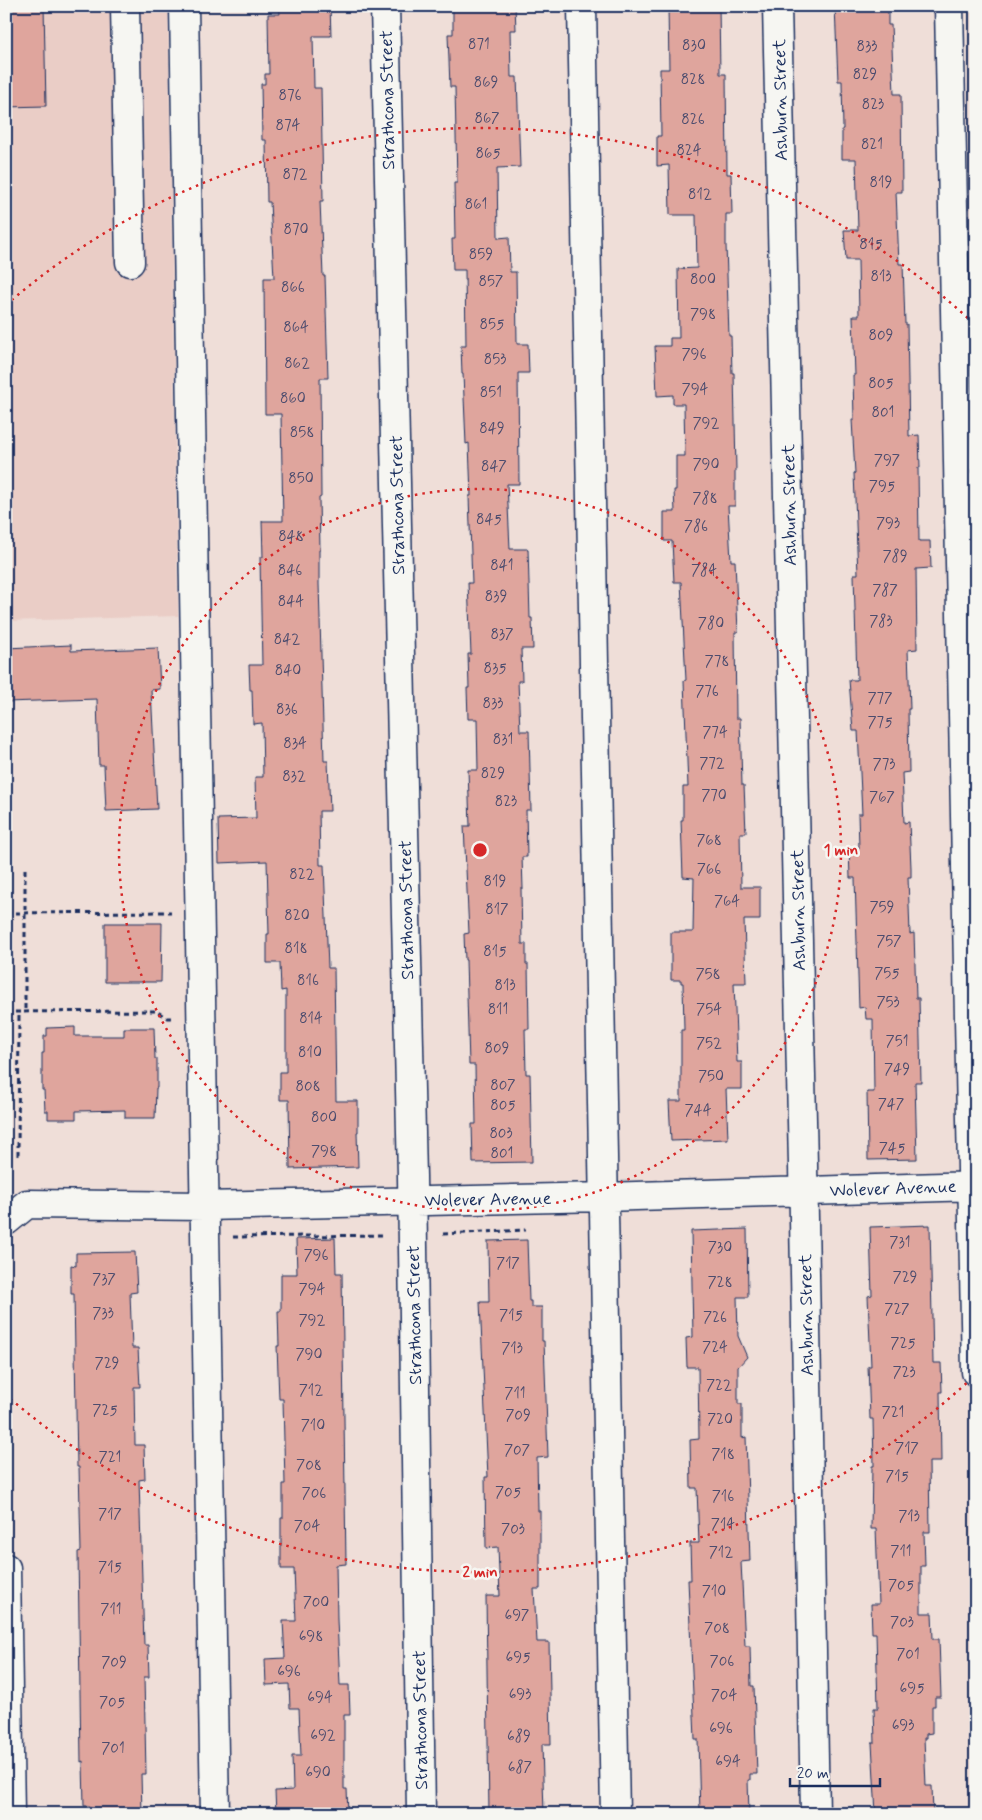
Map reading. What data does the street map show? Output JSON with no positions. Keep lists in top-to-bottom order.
{
  "streets": {
    "street": ["Strathcona Street", "Ashburn Street", "Wolever Avenue"]
  },
  "crossings": [
    ["Strathcona Street", "Wolever Avenue"],
    ["Ashburn Street", "Wolever Avenue"]
  ],
  "house_numbers": [
    "871",
    "830",
    "833",
    "829",
    "828",
    "869",
    "876",
    "823",
    "867",
    "826",
    "874",
    "821",
    "824",
    "865",
    "872",
    "819",
    "812",
    "861",
    "870",
    "815",
    "859",
    "813",
    "800",
    "857",
    "866",
    "798",
    "855",
    "864",
    "809",
    "796",
    "853",
    "862",
    "805",
    "794",
    "851",
    "860",
    "801",
    "792",
    "849",
    "858",
    "797",
    "790",
    "847",
    "850",
    "795",
    "788",
    "845",
    "793",
    "786",
    "848",
    "789",
    "841",
    "846",
    "784",
    "787",
    "839",
    "844",
    "783",
    "780",
    "837",
    "842",
    "778",
    "835",
    "840",
    "776",
    "777",
    "833",
    "836",
    "775",
    "774",
    "831",
    "834",
    "772",
    "773",
    "829",
    "832",
    "770",
    "767",
    "823",
    "768",
    "766",
    "822",
    "819",
    "764",
    "759",
    "817",
    "820",
    "757",
    "818",
    "815",
    "755",
    "758",
    "816",
    "813",
    "753",
    "811",
    "754",
    "814",
    "751",
    "752",
    "809",
    "810",
    "749",
    "750",
    "807",
    "808",
    "747",
    "805",
    "744",
    "800",
    "803",
    "745",
    "798",
    "801",
    "731",
    "730",
    "796",
    "717",
    "729",
    "737",
    "728",
    "794",
    "727",
    "733",
    "715",
    "726",
    "792",
    "725",
    "724",
    "713",
    "790",
    "729",
    "723",
    "722",
    "712",
    "711",
    "725",
    "721",
    "709",
    "720",
    "710",
    "717",
    "707",
    "718",
    "721",
    "708",
    "715",
    "705",
    "706",
    "716",
    "717",
    "713",
    "714",
    "704",
    "703",
    "711",
    "712",
    "715",
    "705",
    "710",
    "700",
    "711",
    "697",
    "703",
    "708",
    "698",
    "701",
    "695",
    "706",
    "709",
    "696",
    "695",
    "693",
    "704",
    "694",
    "705",
    "693",
    "696",
    "692",
    "689",
    "701",
    "694",
    "687",
    "690"
  ],
  "scale_bar": "20 m",
  "rings": ["1 min", "2 min"]
}
